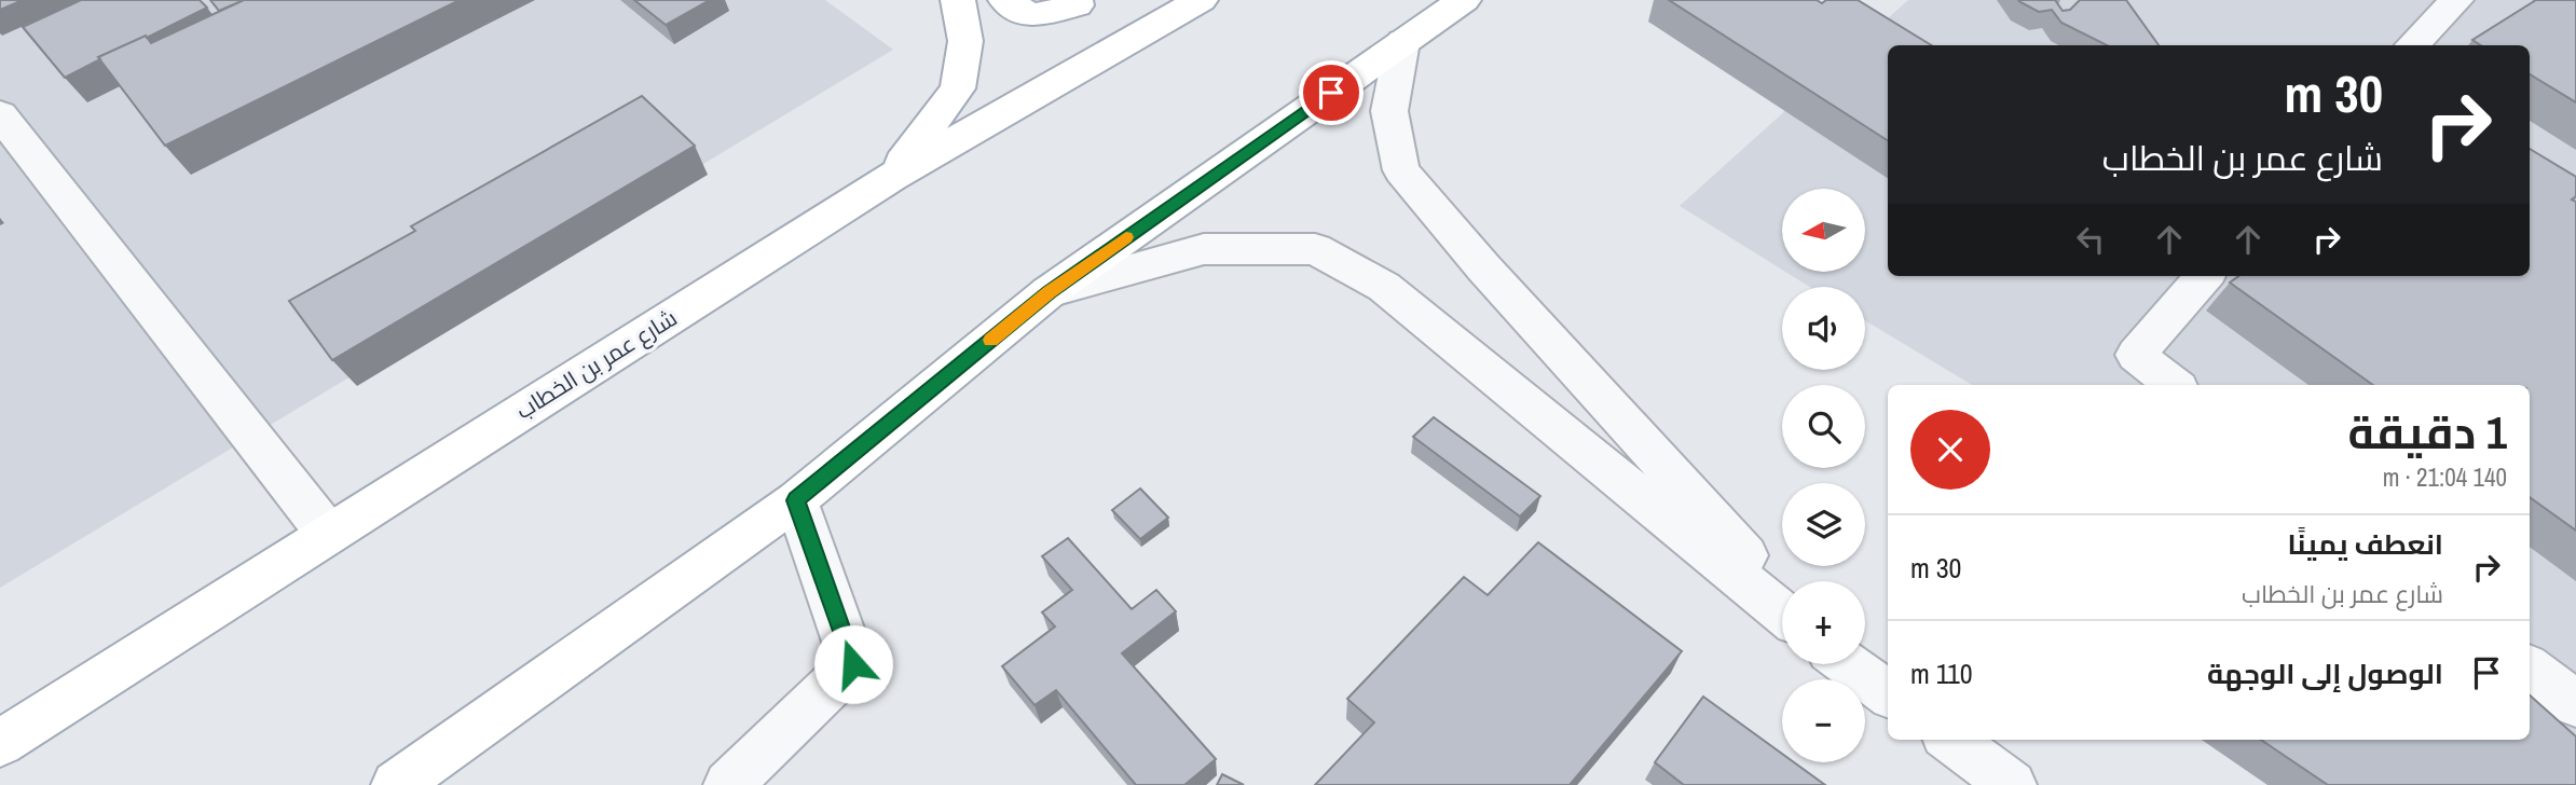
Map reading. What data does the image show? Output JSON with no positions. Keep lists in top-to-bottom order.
{
  "streets": {
    "main road": ["شارع عمر بن الخطاب"]
  },
  "north": "left",
  "page": {
    "turn": ["30 m", "شارع عمر بن الخطاب"],
    "map_buttons": ["+", "−"],
    "heading": ["1 دقيقة", "140 m · 21:04"],
    "list": [
      {
        "name": "انعطف يمينًا",
        "note": "شارع عمر بن الخطاب",
        "value": "30 m"
      },
      {
        "name": "الوصول إلى الوجهة",
        "value": "110 m"
      }
    ]
  }
}
